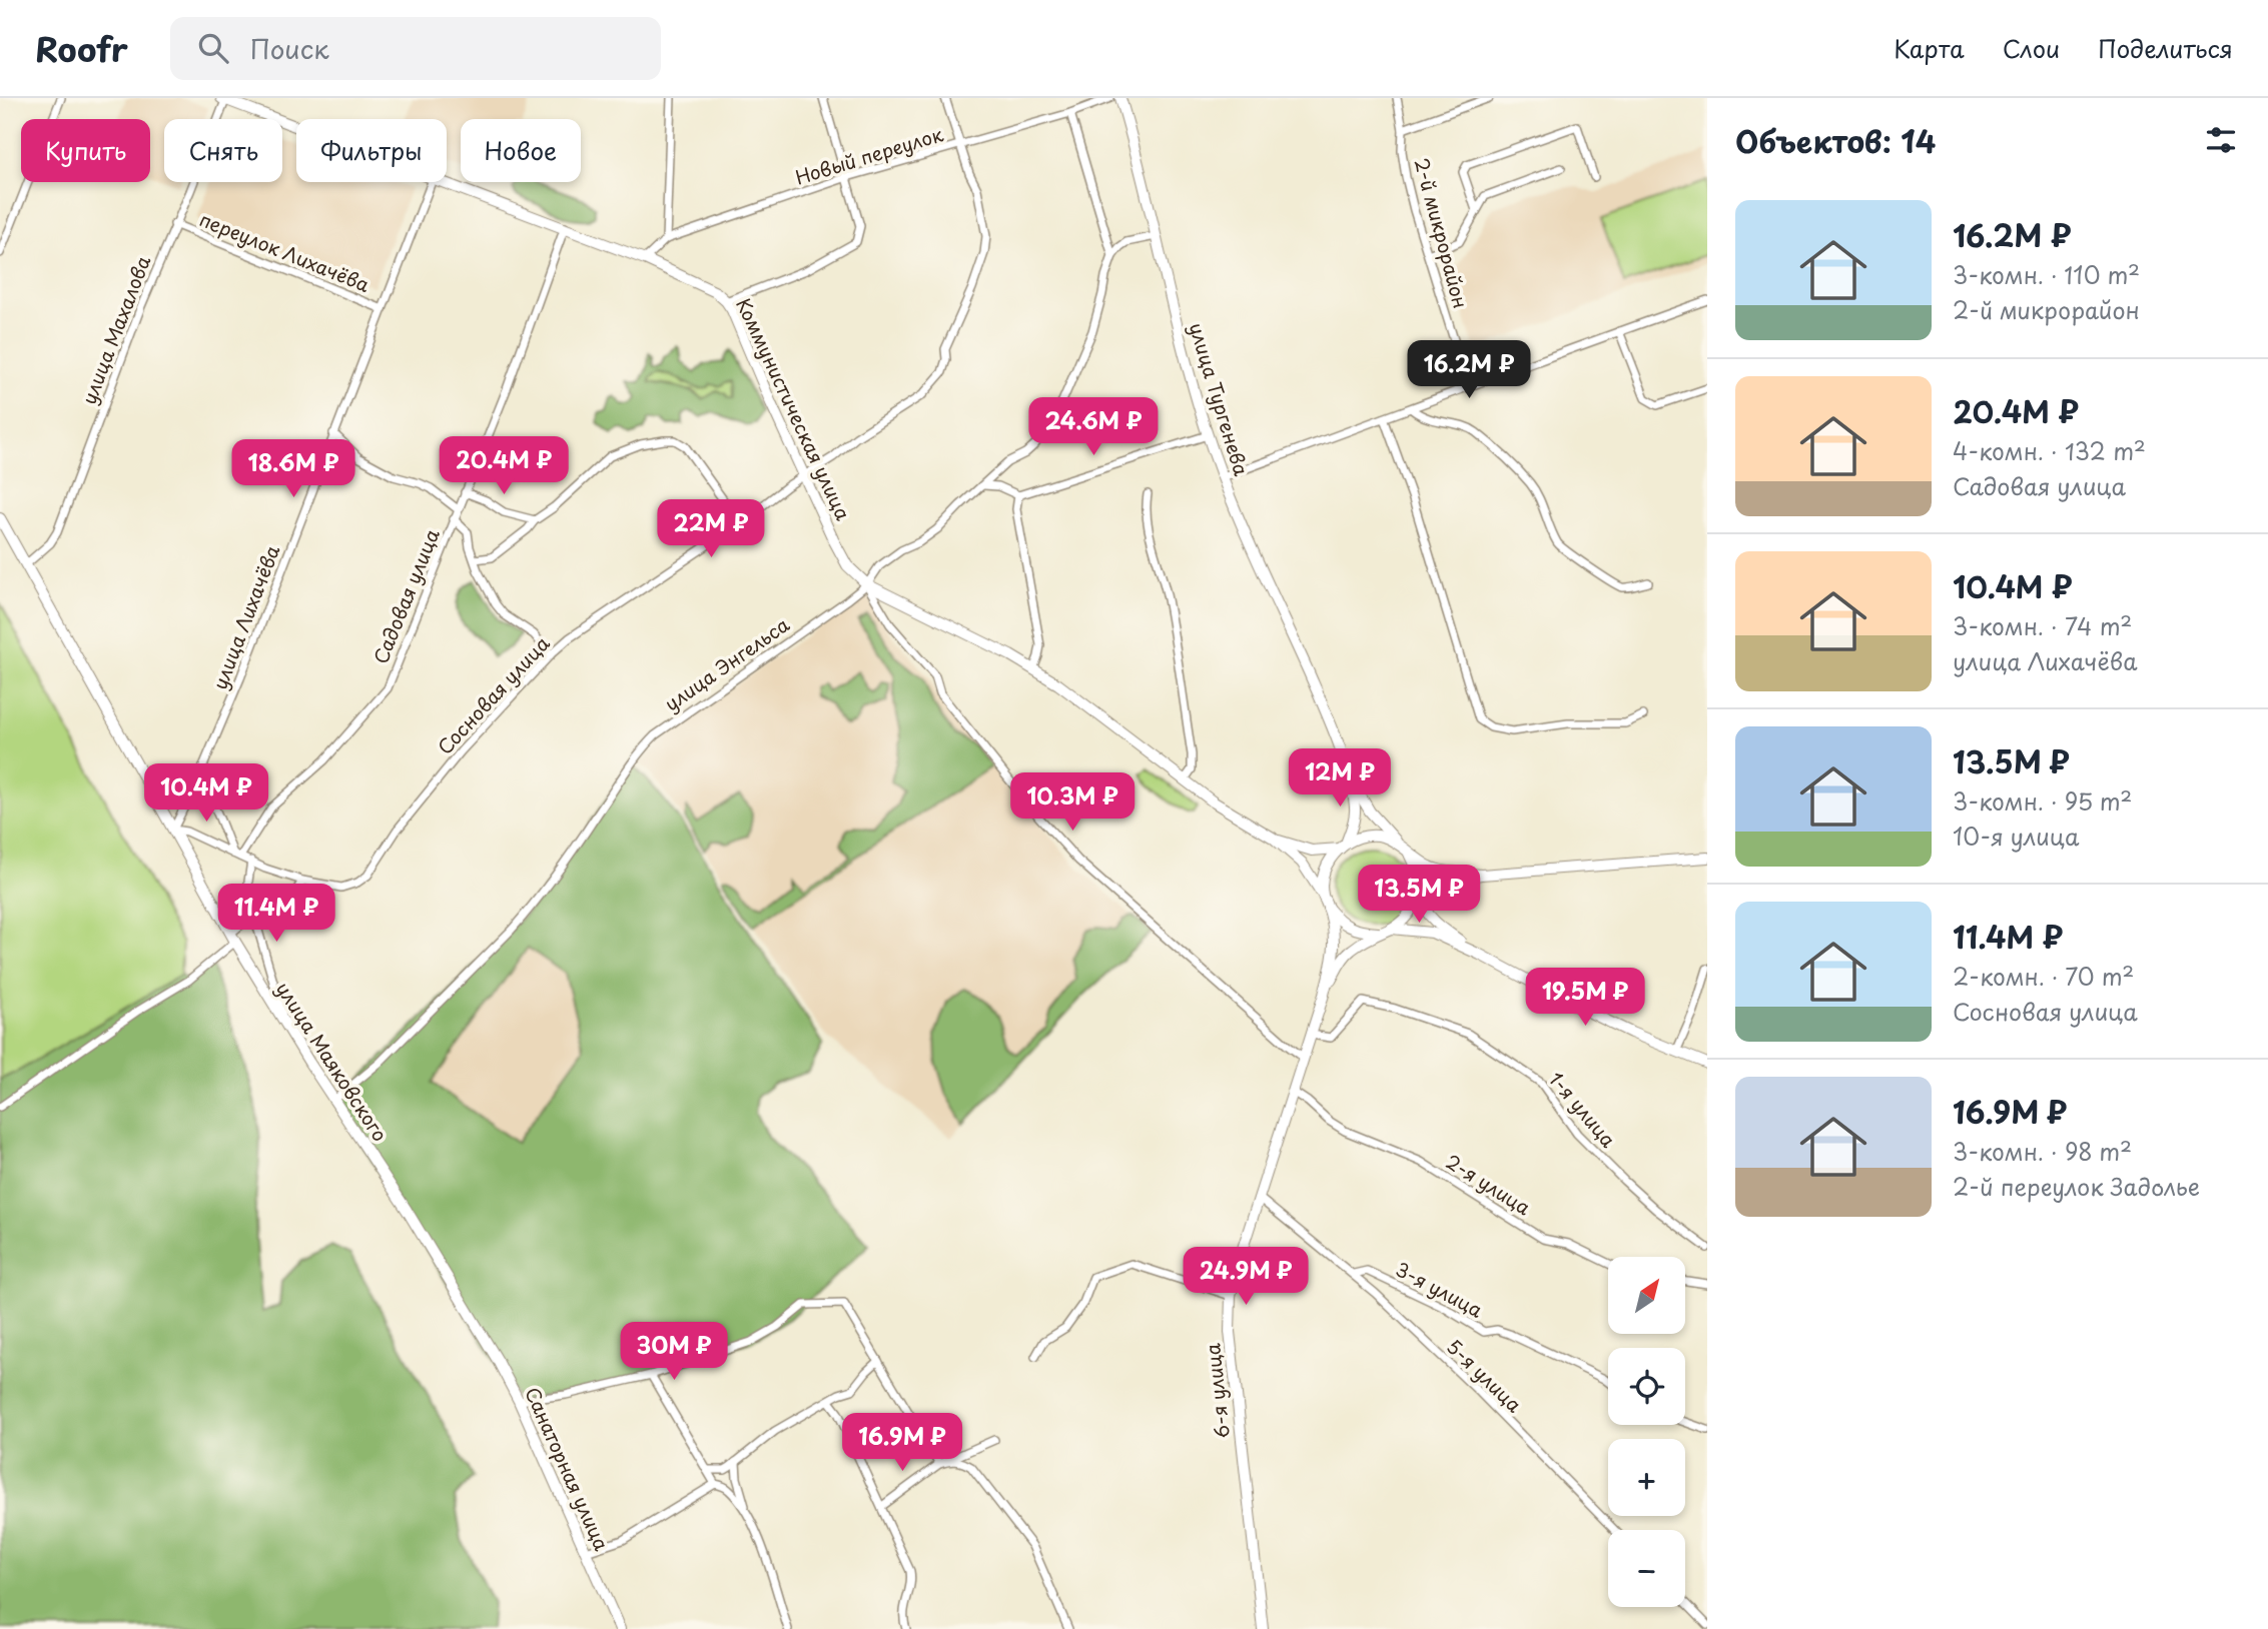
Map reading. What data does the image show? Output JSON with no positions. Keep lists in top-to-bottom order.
{
  "streets": {
    "street": [
      "Новый переулок",
      "2-й микрорайон",
      "переулок Лихачёва",
      "улица Махалова",
      "улица Тургенева",
      "Коммунистическая улица",
      "Садовая улица",
      "улица Лихачёва",
      "улица Энгельса",
      "Сосновая улица",
      "улица Маяковского",
      "1-я улица",
      "2-я улица",
      "3-я улица",
      "5-я улица",
      "6-я улица",
      "Санаторная улица"
    ]
  },
  "crossings": [
    ["Новый переулок", "Коммунистическая улица"],
    ["Новый переулок", "Сосновая улица"],
    ["переулок Лихачёва", "улица Махалова"],
    ["переулок Лихачёва", "улица Лихачёва"],
    ["улица Махалова", "Коммунистическая улица"],
    ["улица Махалова", "улица Маяковского"],
    ["улица Тургенева", "Коммунистическая улица"],
    ["Коммунистическая улица", "Садовая улица"],
    ["Коммунистическая улица", "улица Энгельса"],
    ["Коммунистическая улица", "Сосновая улица"],
    ["Садовая улица", "Сосновая улица"],
    ["улица Лихачёва", "Сосновая улица"],
    ["улица Лихачёва", "улица Маяковского"],
    ["улица Энгельса", "улица Маяковского"],
    ["Сосновая улица", "улица Маяковского"],
    ["улица Маяковского", "Санаторная улица"],
    ["1-я улица", "6-я улица"],
    ["2-я улица", "6-я улица"],
    ["3-я улица", "5-я улица"],
    ["5-я улица", "6-я улица"]
  ],
  "north": "top right",
  "page": {
    "header": "Roofr",
    "search": "Поиск",
    "nav": ["Карта", "Слои", "Поделиться"],
    "heading": "Объектов: 14",
    "chip": [
      "Купить",
      "Снять",
      "Фильтры",
      "Новое"
    ],
    "list": [
      {
        "name": "16.2M ₽",
        "note": "3-комн. · 110 m² · 2-й микрорайон"
      },
      {
        "name": "20.4M ₽",
        "note": "4-комн. · 132 m² · Садовая улица"
      },
      {
        "name": "10.4M ₽",
        "note": "3-комн. · 74 m² · улица Лихачёва"
      },
      {
        "name": "13.5M ₽",
        "note": "3-комн. · 95 m² · 10-я улица"
      },
      {
        "name": "11.4M ₽",
        "note": "2-комн. · 70 m² · Сосновая улица"
      },
      {
        "name": "16.9M ₽",
        "note": "3-комн. · 98 m² · 2-й переулок Задолье"
      }
    ],
    "price": [
      "16.2M ₽",
      "24.6M ₽",
      "20.4M ₽",
      "18.6M ₽",
      "22M ₽",
      "12M ₽",
      "10.4M ₽",
      "10.3M ₽",
      "13.5M ₽",
      "11.4M ₽",
      "19.5M ₽",
      "24.9M ₽",
      "30M ₽",
      "16.9M ₽"
    ],
    "map_buttons": ["+", "−"]
  }
}
